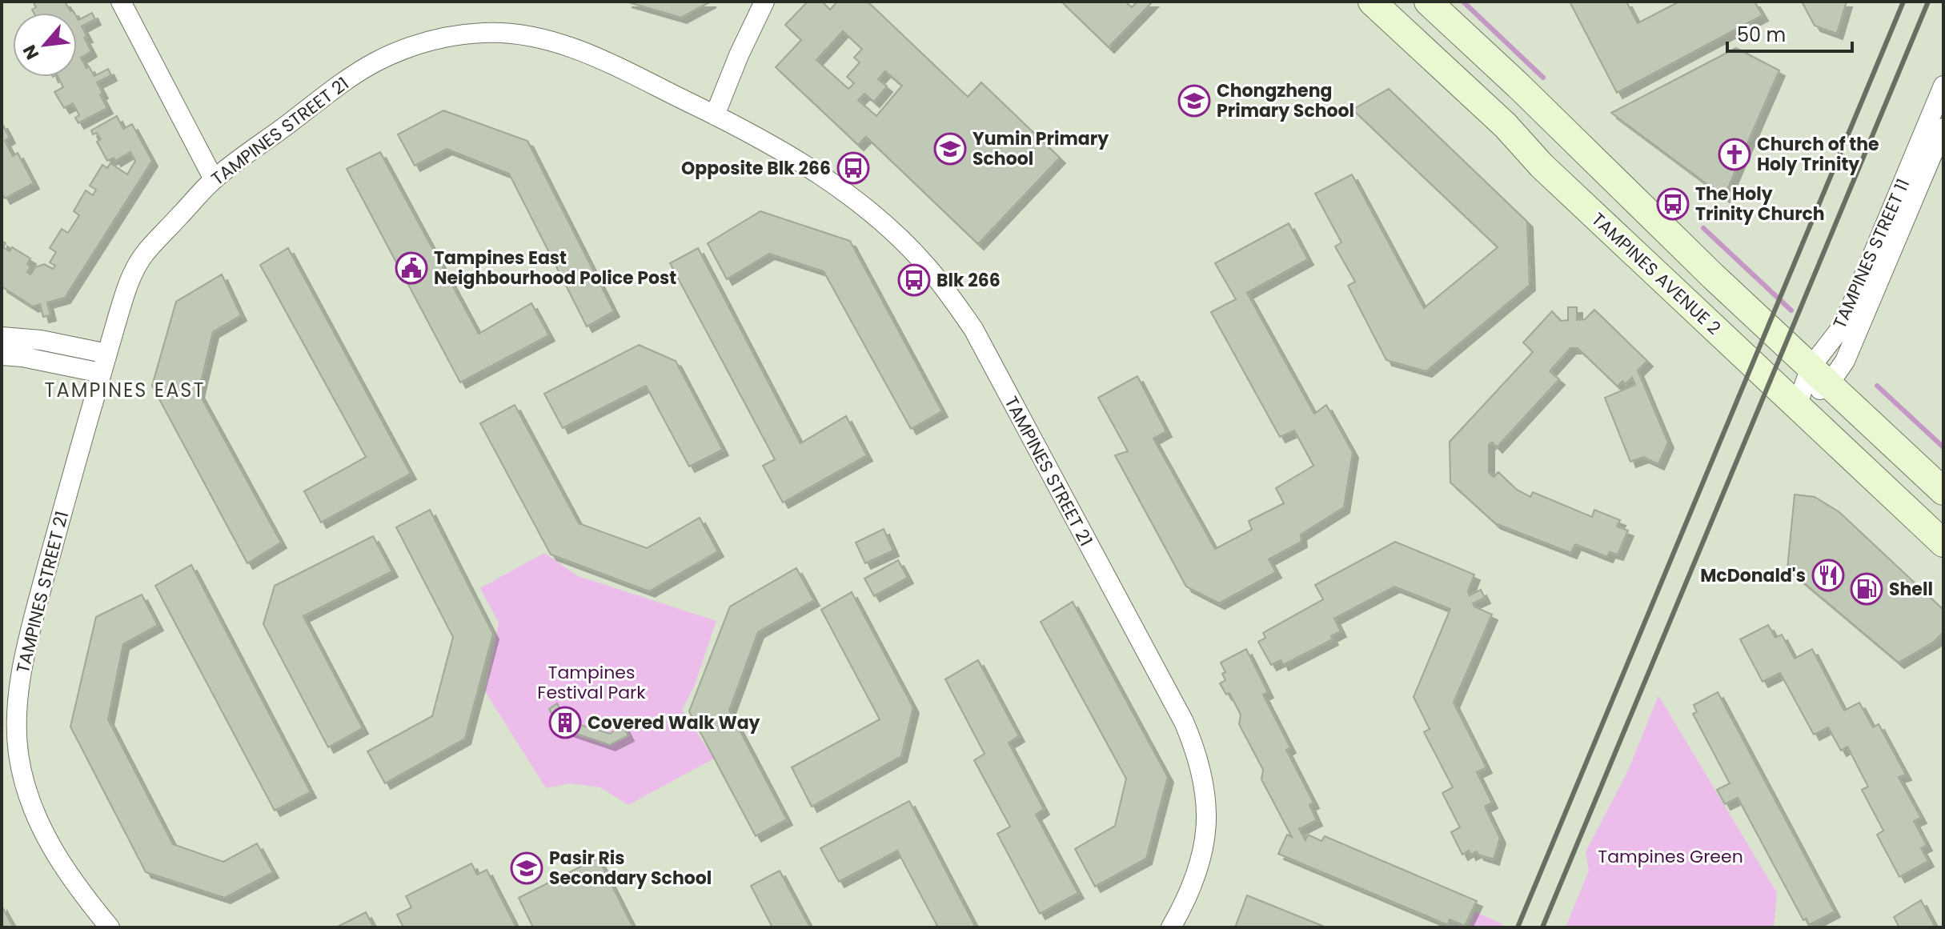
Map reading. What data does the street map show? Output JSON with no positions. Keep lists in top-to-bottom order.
{
  "streets": {
    "main road": ["TAMPINES AVENUE 2"],
    "street": ["TAMPINES STREET 21", "TAMPINES STREET 11"]
  },
  "crossings": [
    ["TAMPINES STREET 11", "TAMPINES AVENUE 2"]
  ],
  "districts": ["TAMPINES EAST"],
  "parks": ["Tampines Festival Park", "Tampines Green"],
  "places": {
    "school or university": ["Chongzheng Primary School", "Yumin Primary School", "Pasir Ris Secondary School"],
    "church": ["Church of the Holy Trinity"],
    "bus stop": ["Opposite Blk 266", "The Holy Trinity Church", "Blk 266"],
    "public building": ["Tampines East Neighbourhood Police Post"],
    "restaurant": ["McDonald's"],
    "fuel station": ["Shell"],
    "building": ["Covered Walk Way"]
  },
  "scale_bar": "50 m",
  "north": "bottom left"
}
